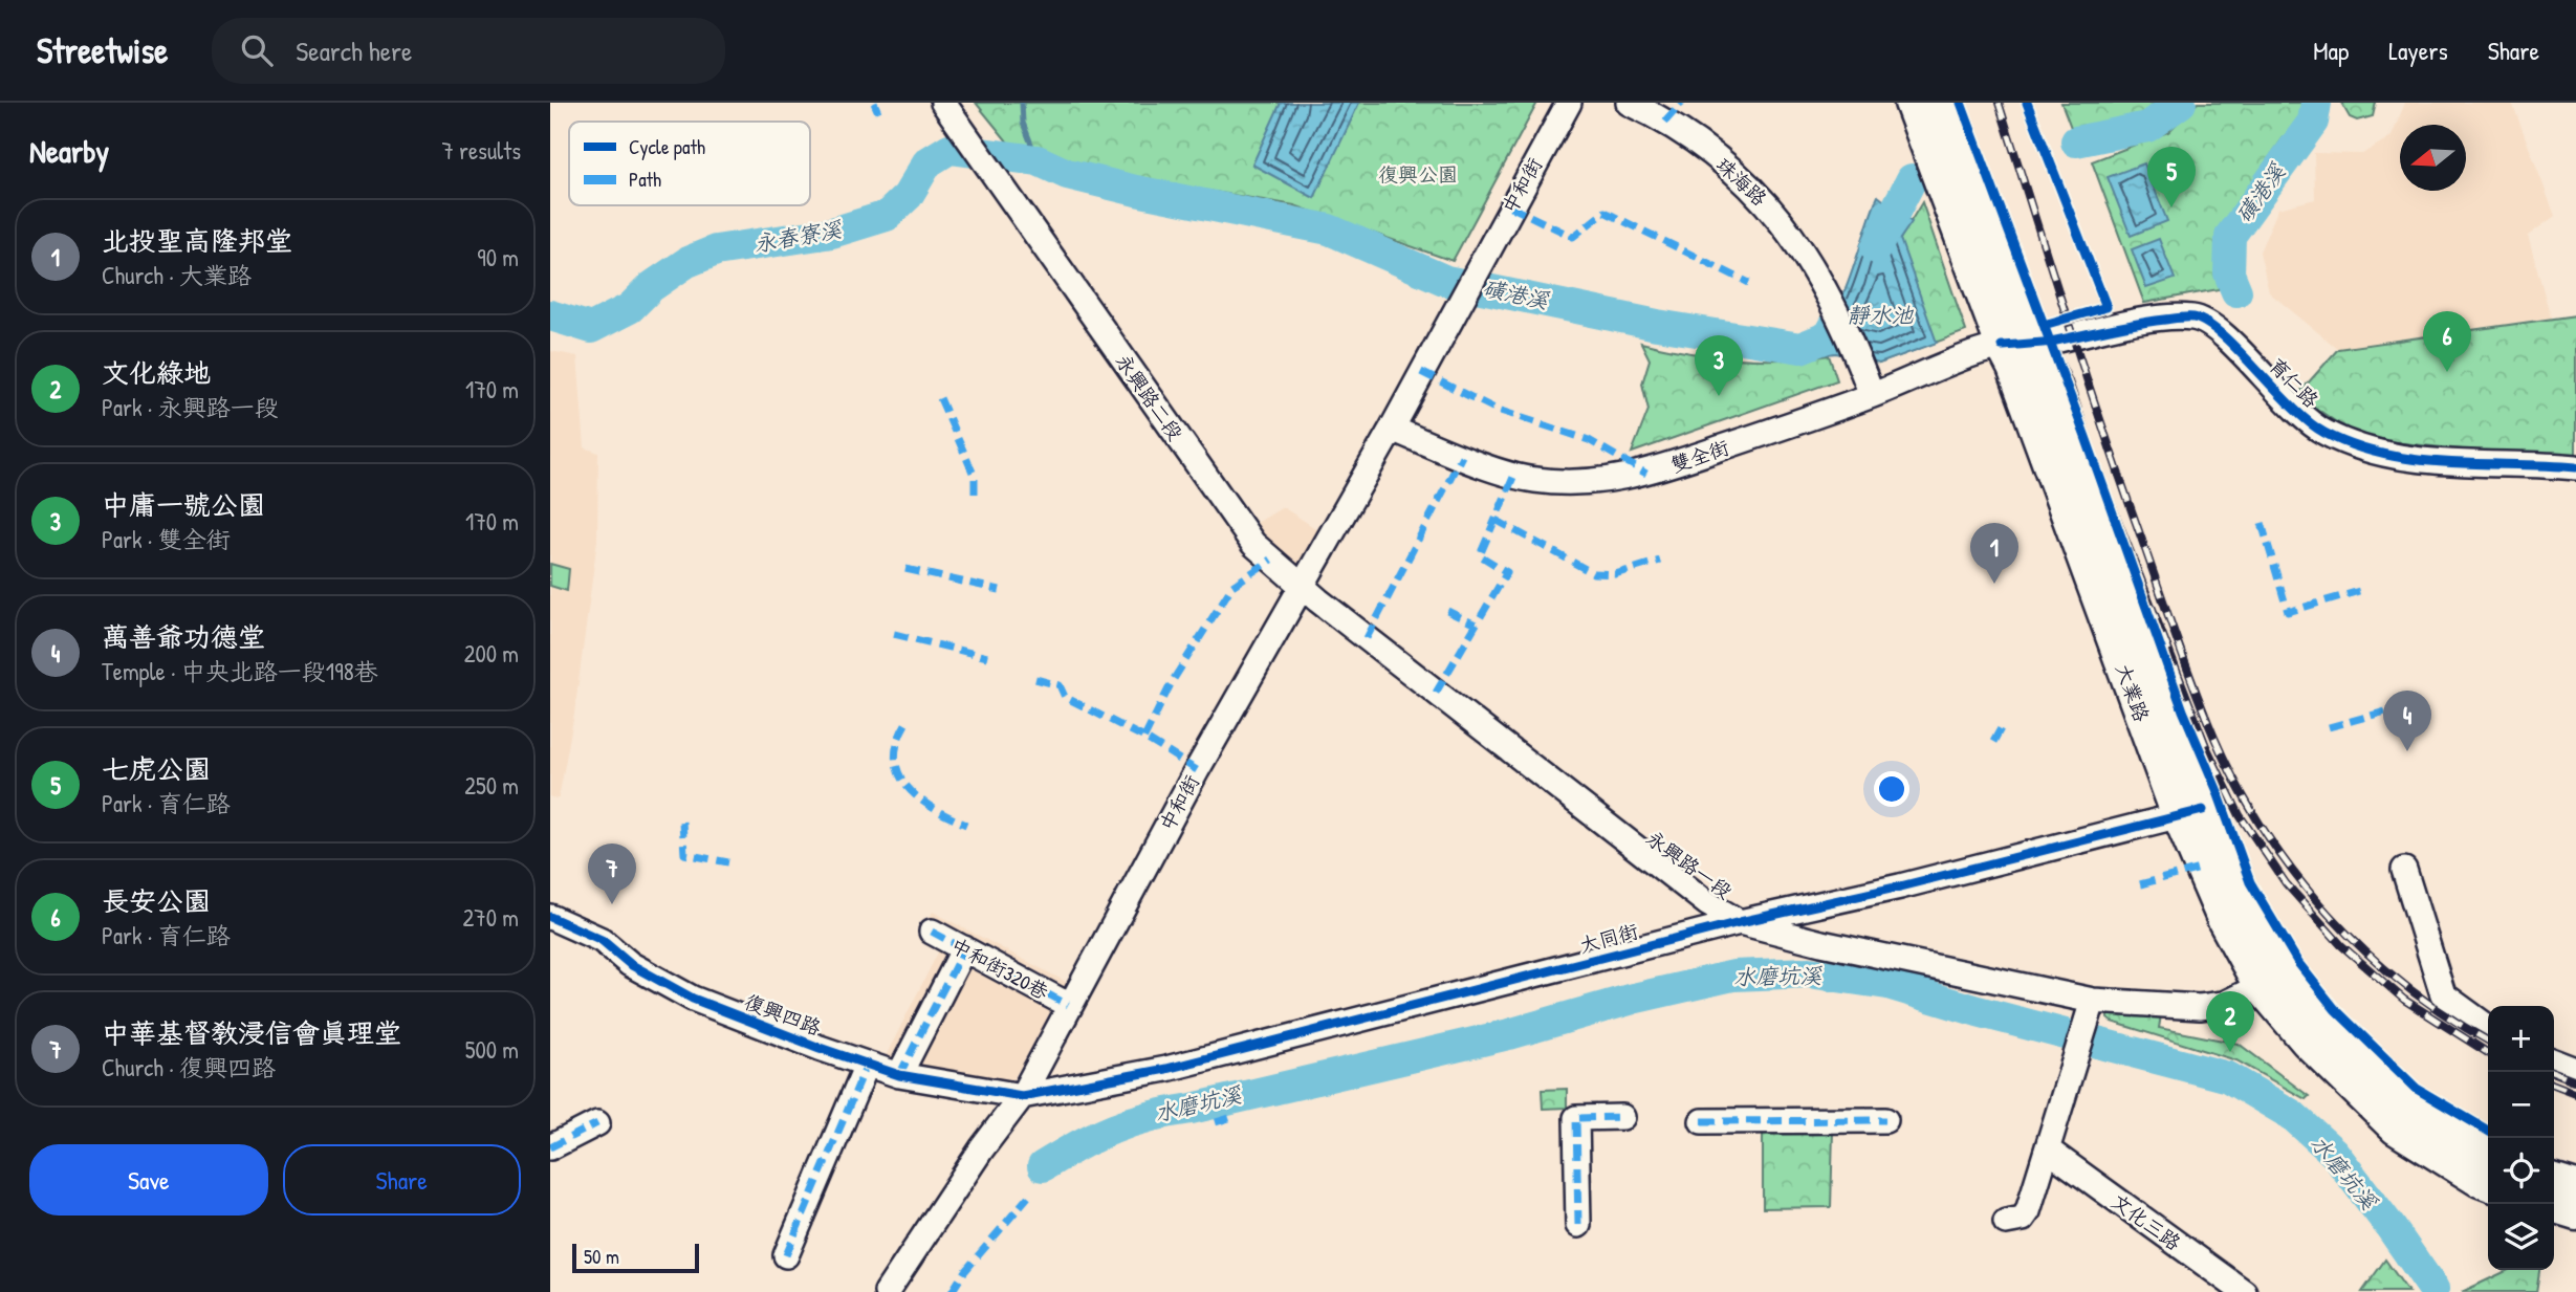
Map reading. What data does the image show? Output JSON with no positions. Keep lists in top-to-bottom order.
{
  "streets": {
    "main road": ["大業路"],
    "street": [
      "珠海路",
      "中和街",
      "育仁路",
      "永興路二段",
      "雙全街",
      "永興路一段",
      "大同街",
      "中和街320巷",
      "復興四路",
      "文化三路"
    ]
  },
  "crossings": [
    ["珠海路", "雙全街"],
    ["中和街", "永興路二段"],
    ["中和街", "雙全街"],
    ["中和街", "永興路一段"],
    ["中和街", "大同街"],
    ["中和街", "中和街320巷"],
    ["中和街", "復興四路"],
    ["育仁路", "雙全街"],
    ["育仁路", "大業路"],
    ["永興路二段", "永興路一段"],
    ["雙全街", "大業路"],
    ["大業路", "永興路一段"],
    ["大業路", "大同街"],
    ["永興路一段", "大同街"],
    ["大同街", "復興四路"]
  ],
  "water": [
    "磺港溪",
    "永春寮溪",
    "靜水池",
    "水磨坑溪"
  ],
  "parks": ["復興公園"],
  "legend": ["Cycle path", "Path"],
  "scale_bar": "50 m",
  "north": "left",
  "page": {
    "header": "Streetwise",
    "search": "Search here",
    "nav": ["Map", "Layers", "Share"],
    "heading": ["Nearby", "7 results"],
    "pins": [
      "5",
      "6",
      "3",
      "1",
      "4",
      "7",
      "2"
    ],
    "list": [
      {
        "mark": "1",
        "name": "北投聖高隆邦堂",
        "note": "Church · 大業路",
        "value": "90 m"
      },
      {
        "mark": "2",
        "name": "文化綠地",
        "note": "Park · 永興路一段",
        "value": "170 m"
      },
      {
        "mark": "3",
        "name": "中庸一號公園",
        "note": "Park · 雙全街",
        "value": "170 m"
      },
      {
        "mark": "4",
        "name": "萬善爺功德堂",
        "note": "Temple · 中央北路一段198巷",
        "value": "200 m"
      },
      {
        "mark": "5",
        "name": "七虎公園",
        "note": "Park · 育仁路",
        "value": "250 m"
      },
      {
        "mark": "6",
        "name": "長安公園",
        "note": "Park · 育仁路",
        "value": "270 m"
      },
      {
        "mark": "7",
        "name": "中華基督教浸信會真理堂",
        "note": "Church · 復興四路",
        "value": "500 m"
      }
    ],
    "map_buttons": ["+", "−"],
    "buttons": ["Save", "Share"],
    "scale": "50 m"
  }
}
